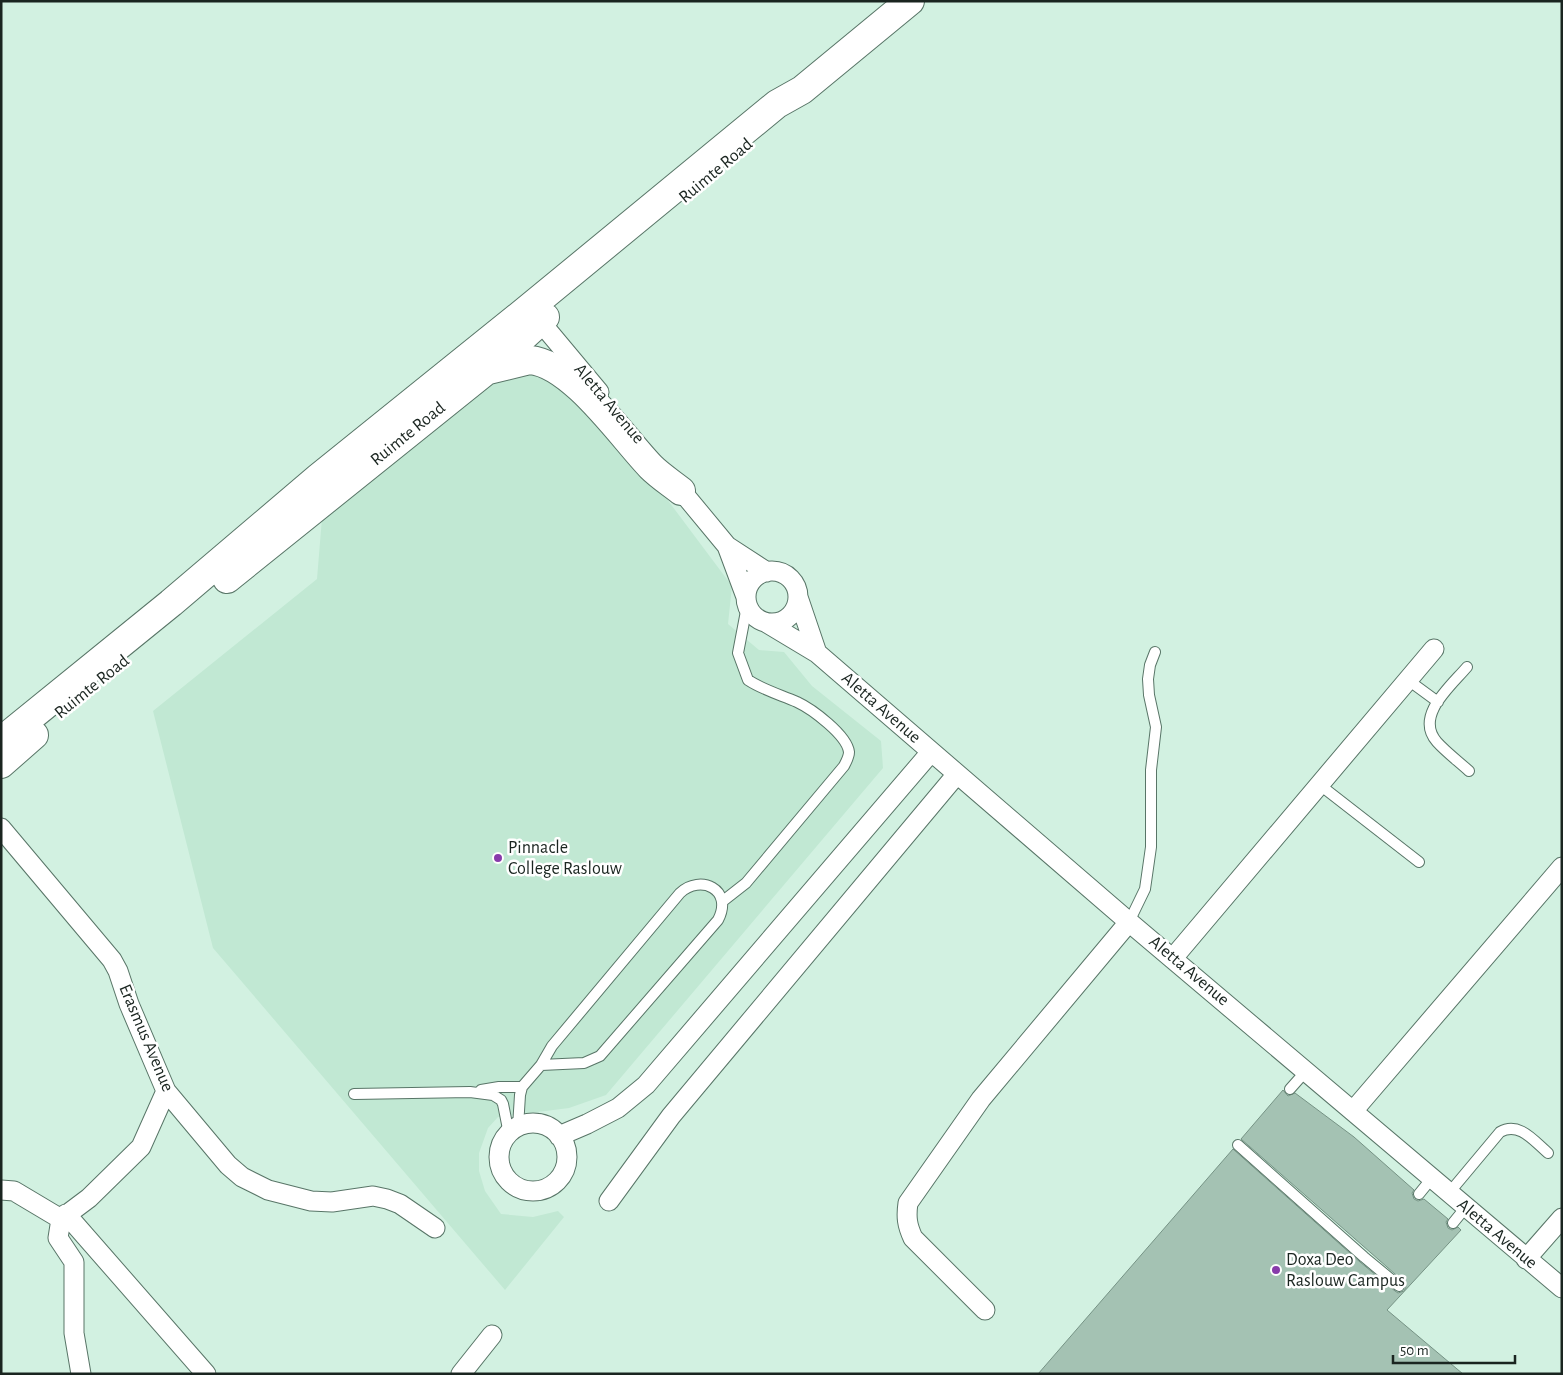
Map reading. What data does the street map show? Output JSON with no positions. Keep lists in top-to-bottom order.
{
  "streets": {
    "main road": ["Ruimte Road"],
    "street": ["Aletta Avenue", "Erasmus Avenue"]
  },
  "crossings": [
    ["Ruimte Road", "Aletta Avenue"]
  ],
  "places": ["Pinnacle College Raslouw", "Doxa Deo Raslouw Campus"],
  "scale_bar": "50 m"
}
